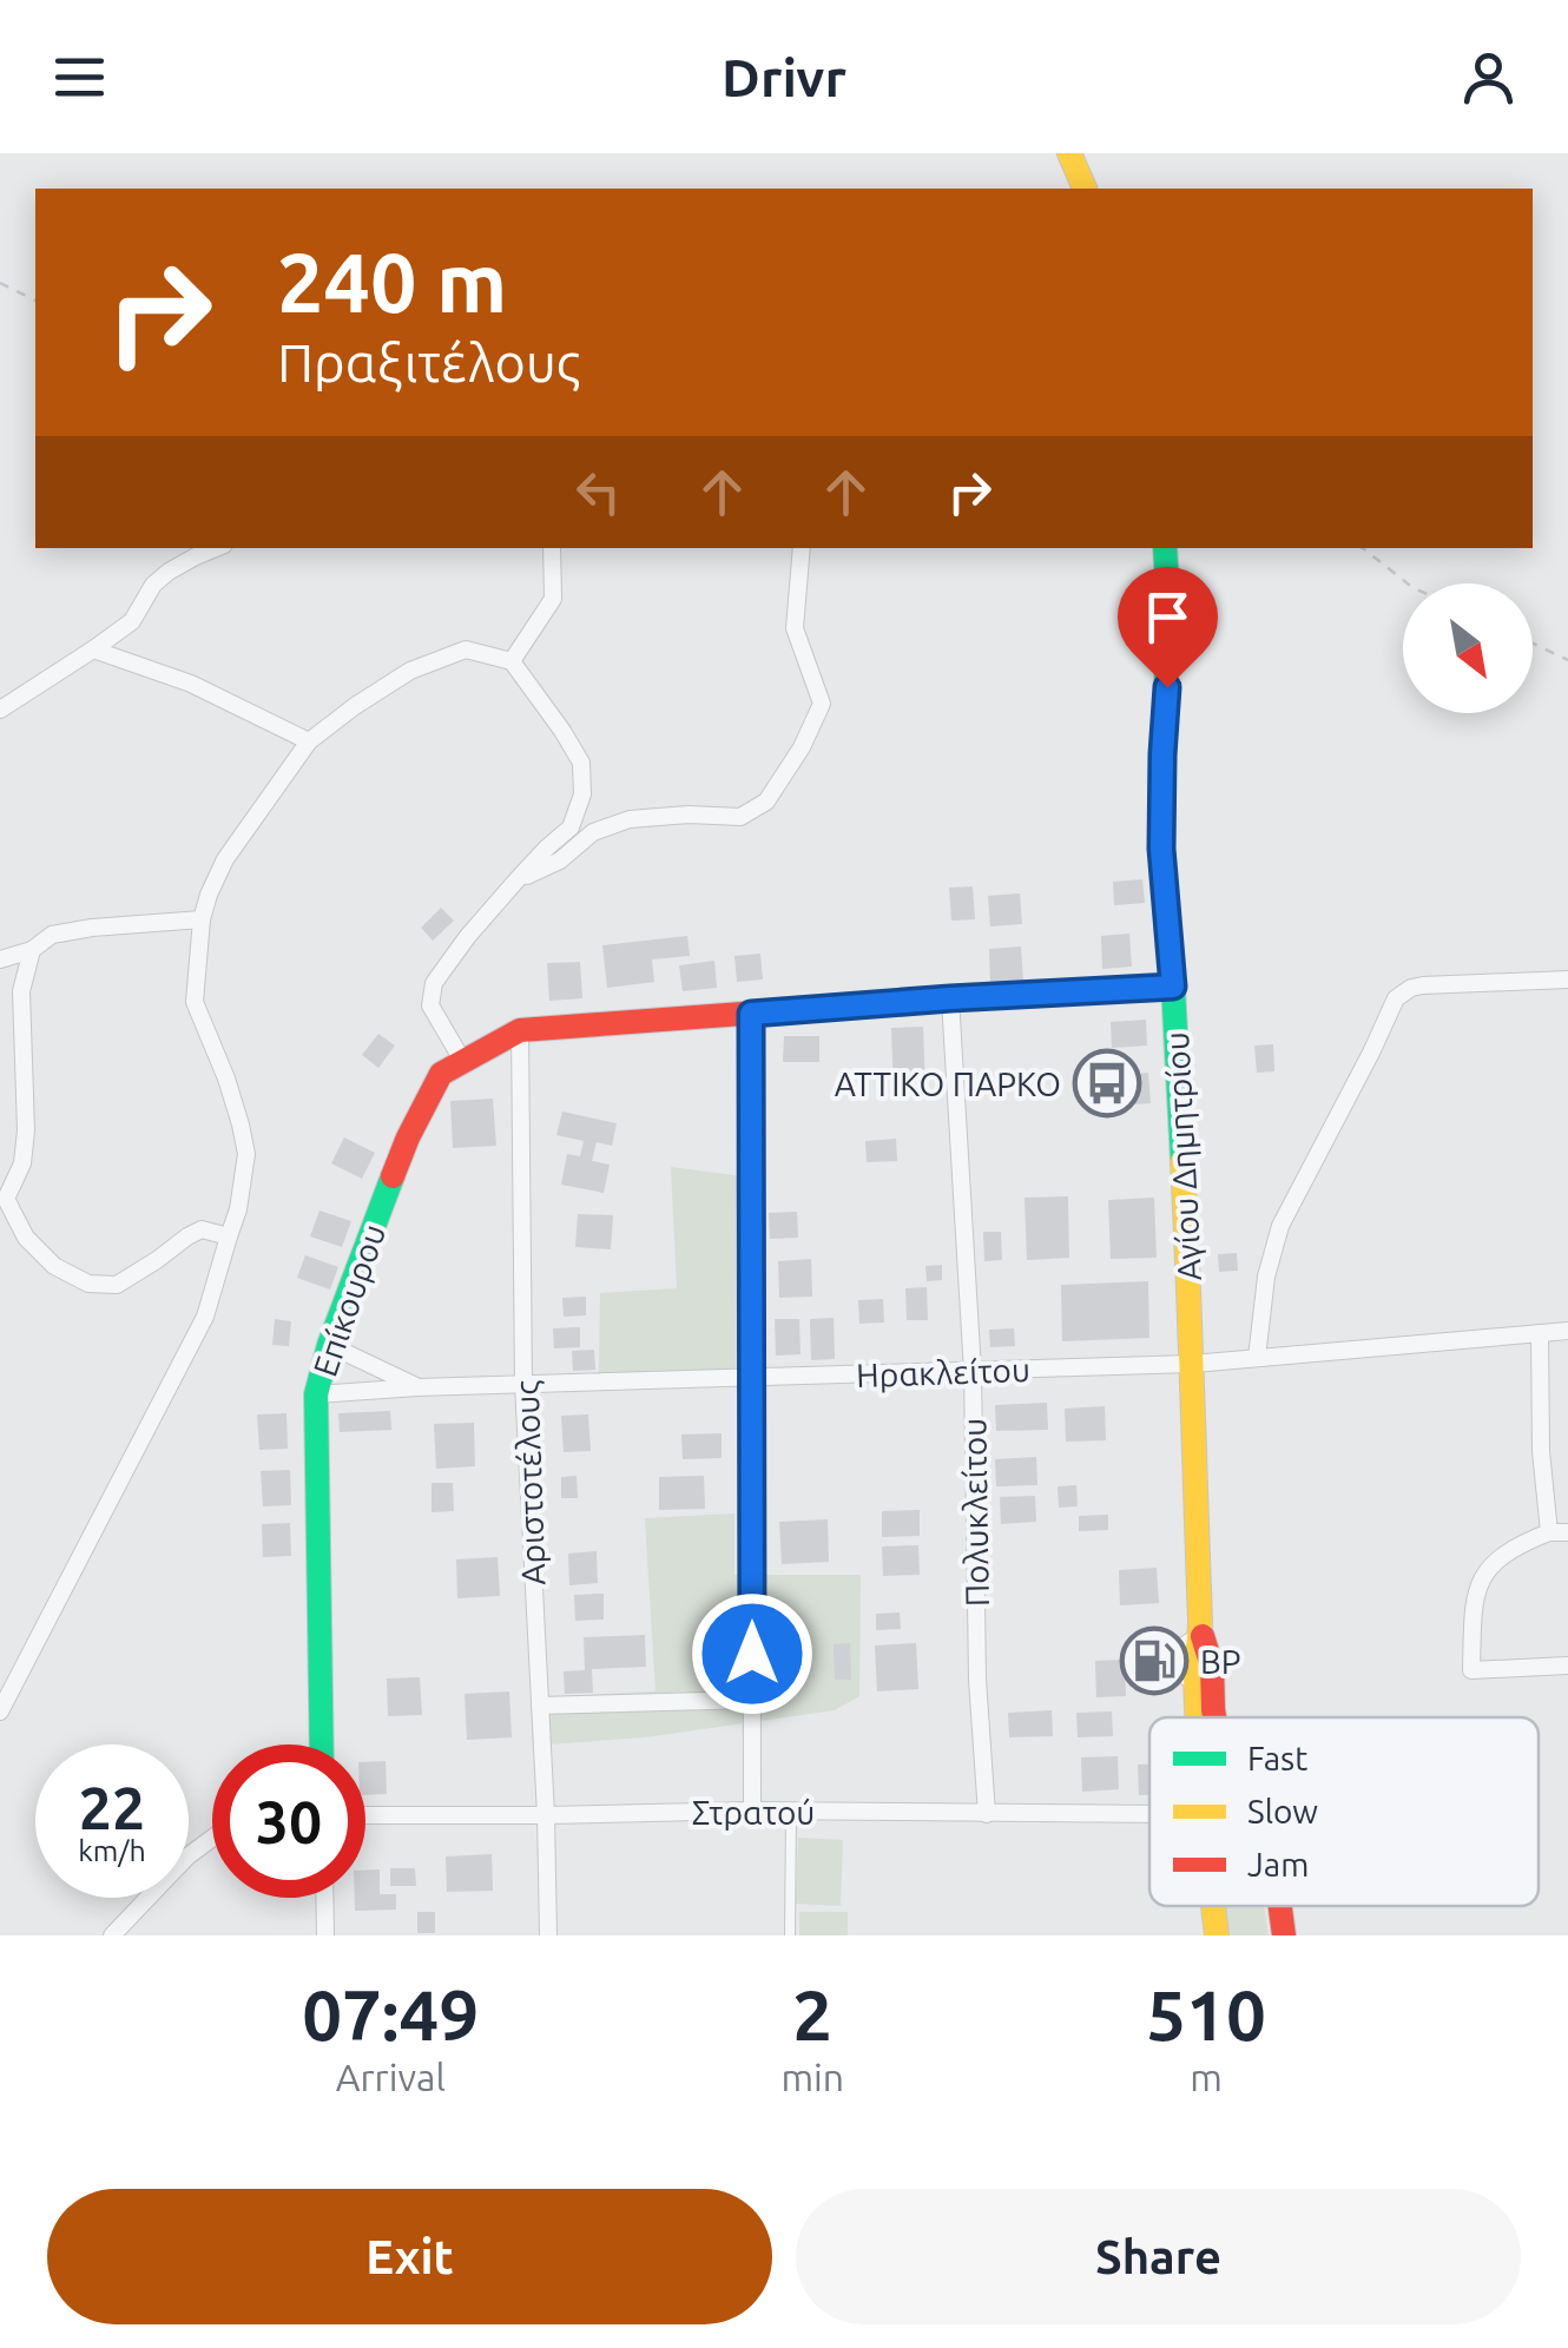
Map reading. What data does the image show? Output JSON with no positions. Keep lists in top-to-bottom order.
{
  "streets": {
    "street": [
      "Αγίου Δημητρίου",
      "Επίκουρου",
      "Ηρακλείτου",
      "Αριστοτέλους",
      "Πολυκλείτου",
      "Στρατού"
    ]
  },
  "crossings": [
    ["Αγίου Δημητρίου", "Ηρακλείτου"],
    ["Επίκουρου", "Ηρακλείτου"],
    ["Επίκουρου", "Αριστοτέλους"],
    ["Ηρακλείτου", "Αριστοτέλους"],
    ["Ηρακλείτου", "Πολυκλείτου"],
    ["Αριστοτέλους", "Στρατού"],
    ["Πολυκλείτου", "Στρατού"]
  ],
  "places": {
    "bus stop": ["ΑΤΤΙΚΟ ΠΑΡΚΟ"],
    "fuel station": ["BP"]
  },
  "legend": ["Fast", "Slow", "Jam"],
  "north": "bottom right",
  "page": {
    "header": "Drivr",
    "turn": ["240 m", "Πραξιτέλους"],
    "speed": "22 km/h",
    "limit": "30",
    "eta": [
      "07:49",
      "Arrival",
      "2",
      "min",
      "510",
      "m"
    ],
    "buttons": ["Exit", "Share"]
  }
}
